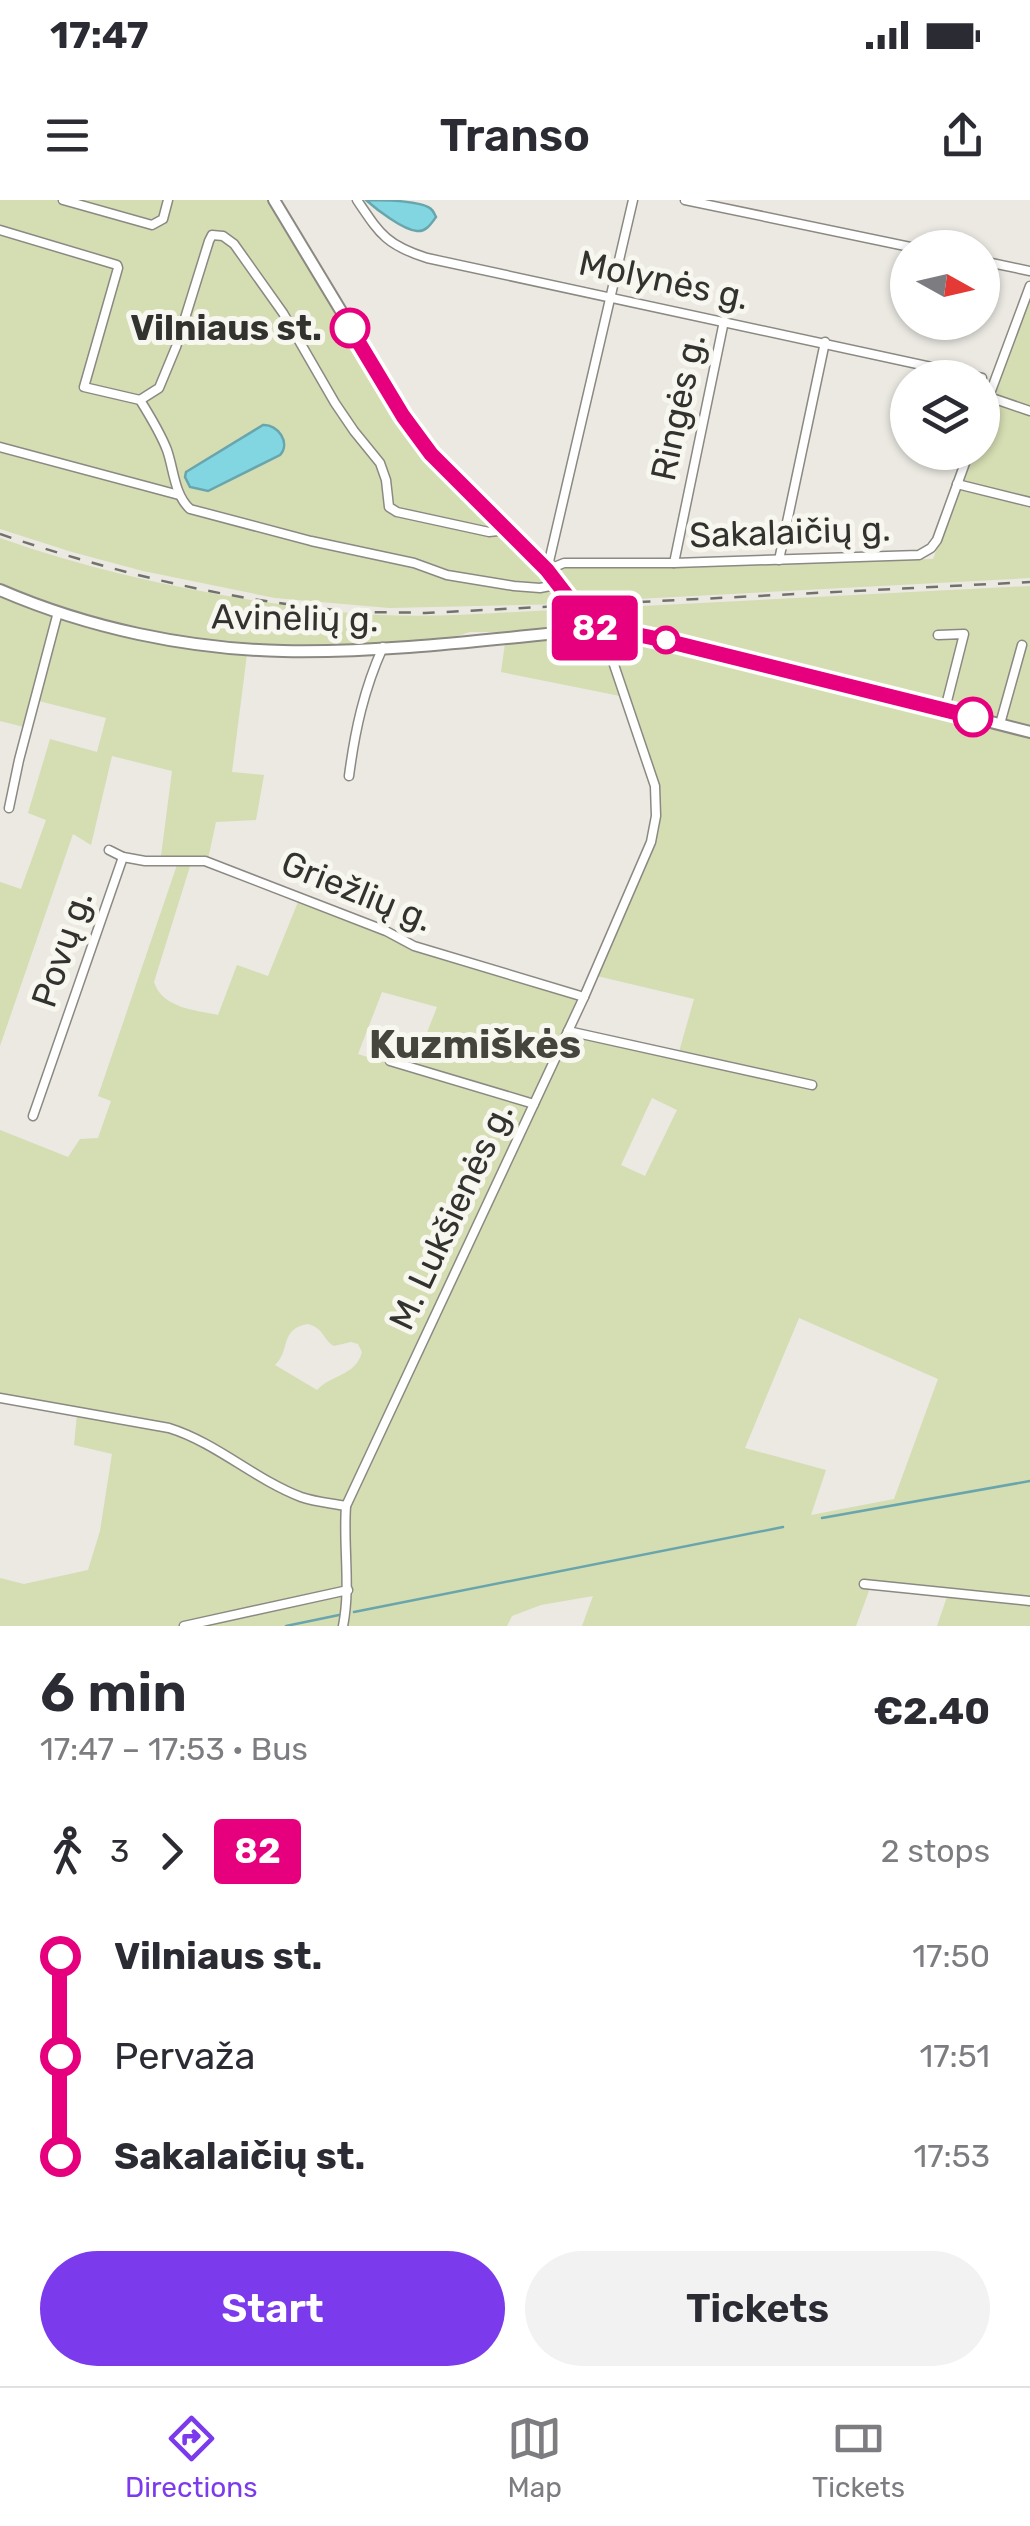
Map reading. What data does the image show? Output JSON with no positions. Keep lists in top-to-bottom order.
{
  "streets": {
    "main road": ["Avinėlių g."],
    "street": [
      "Molynės g.",
      "Ringės g.",
      "Sakalaičių g.",
      "Griežlių g.",
      "Povų g.",
      "M. Lukšienės g."
    ]
  },
  "crossings": [
    ["Molynės g.", "Ringės g."],
    ["Ringės g.", "Sakalaičių g."],
    ["Avinėlių g.", "M. Lukšienės g."],
    ["Griežlių g.", "Povų g."],
    ["Griežlių g.", "M. Lukšienės g."]
  ],
  "districts": ["Kuzmiškės"],
  "places": ["Vilniaus st."],
  "lines": ["bus line 82"],
  "north": "right",
  "page": {
    "status": "17:47",
    "header": "Transo",
    "on_map": "82",
    "heading": ["6 min", "17:47 – 17:53 · Bus", "€2.40"],
    "legs": ["3", "82", "2 stops"],
    "list": [
      {
        "name": "Vilniaus st.",
        "value": "17:50"
      },
      {
        "name": "Pervaža",
        "value": "17:51"
      },
      {
        "name": "Sakalaičių st.",
        "value": "17:53"
      }
    ],
    "buttons": ["Start", "Tickets"],
    "tabs": ["Directions", "Map", "Tickets"]
  }
}
